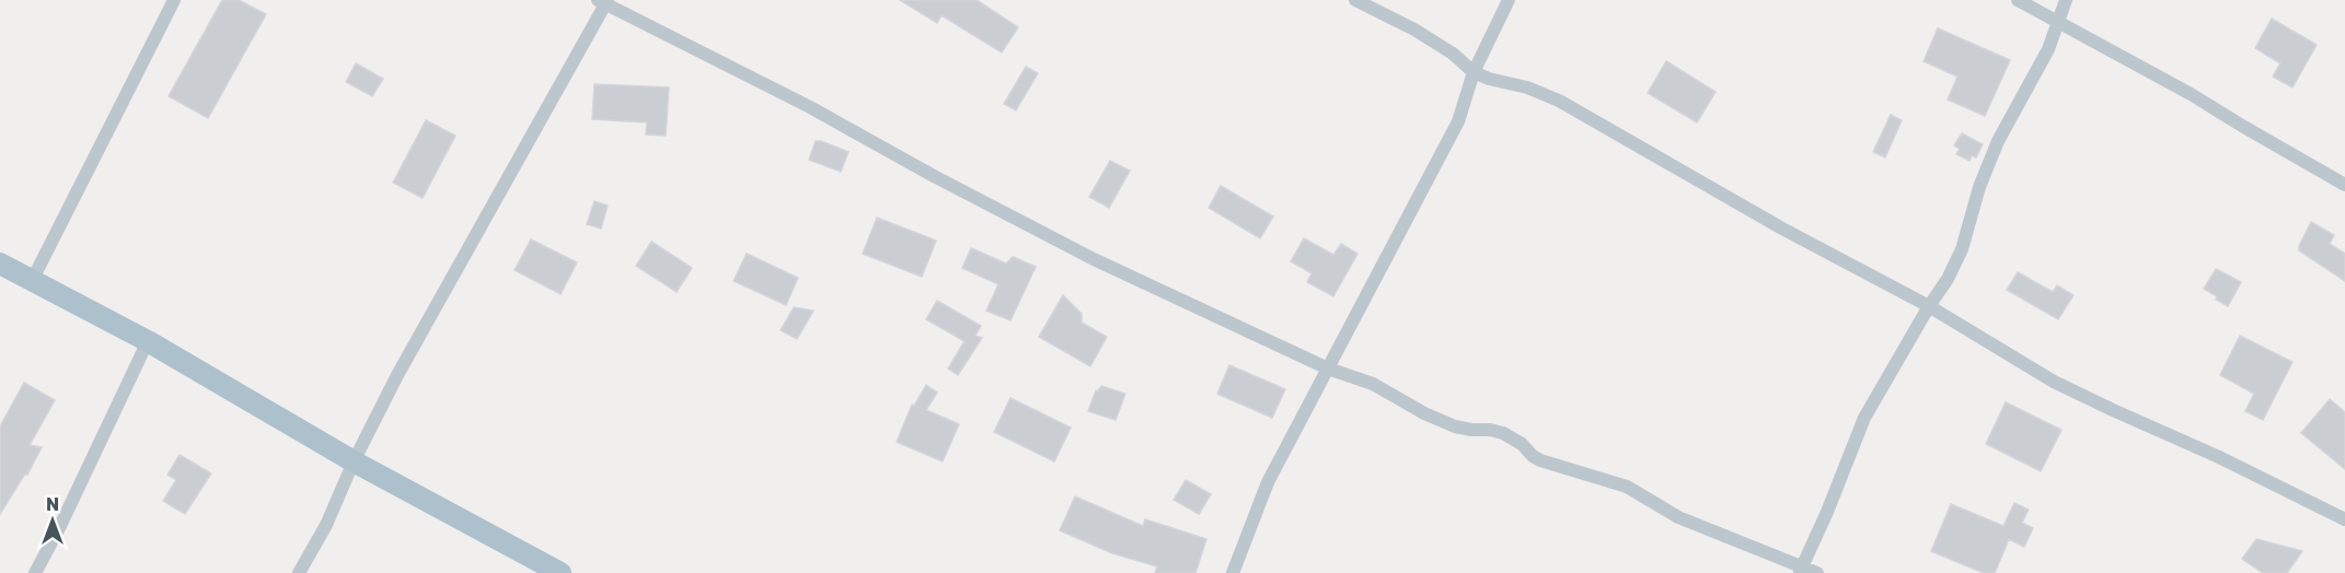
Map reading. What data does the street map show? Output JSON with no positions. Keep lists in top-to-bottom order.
{
  "north": "top"
}
